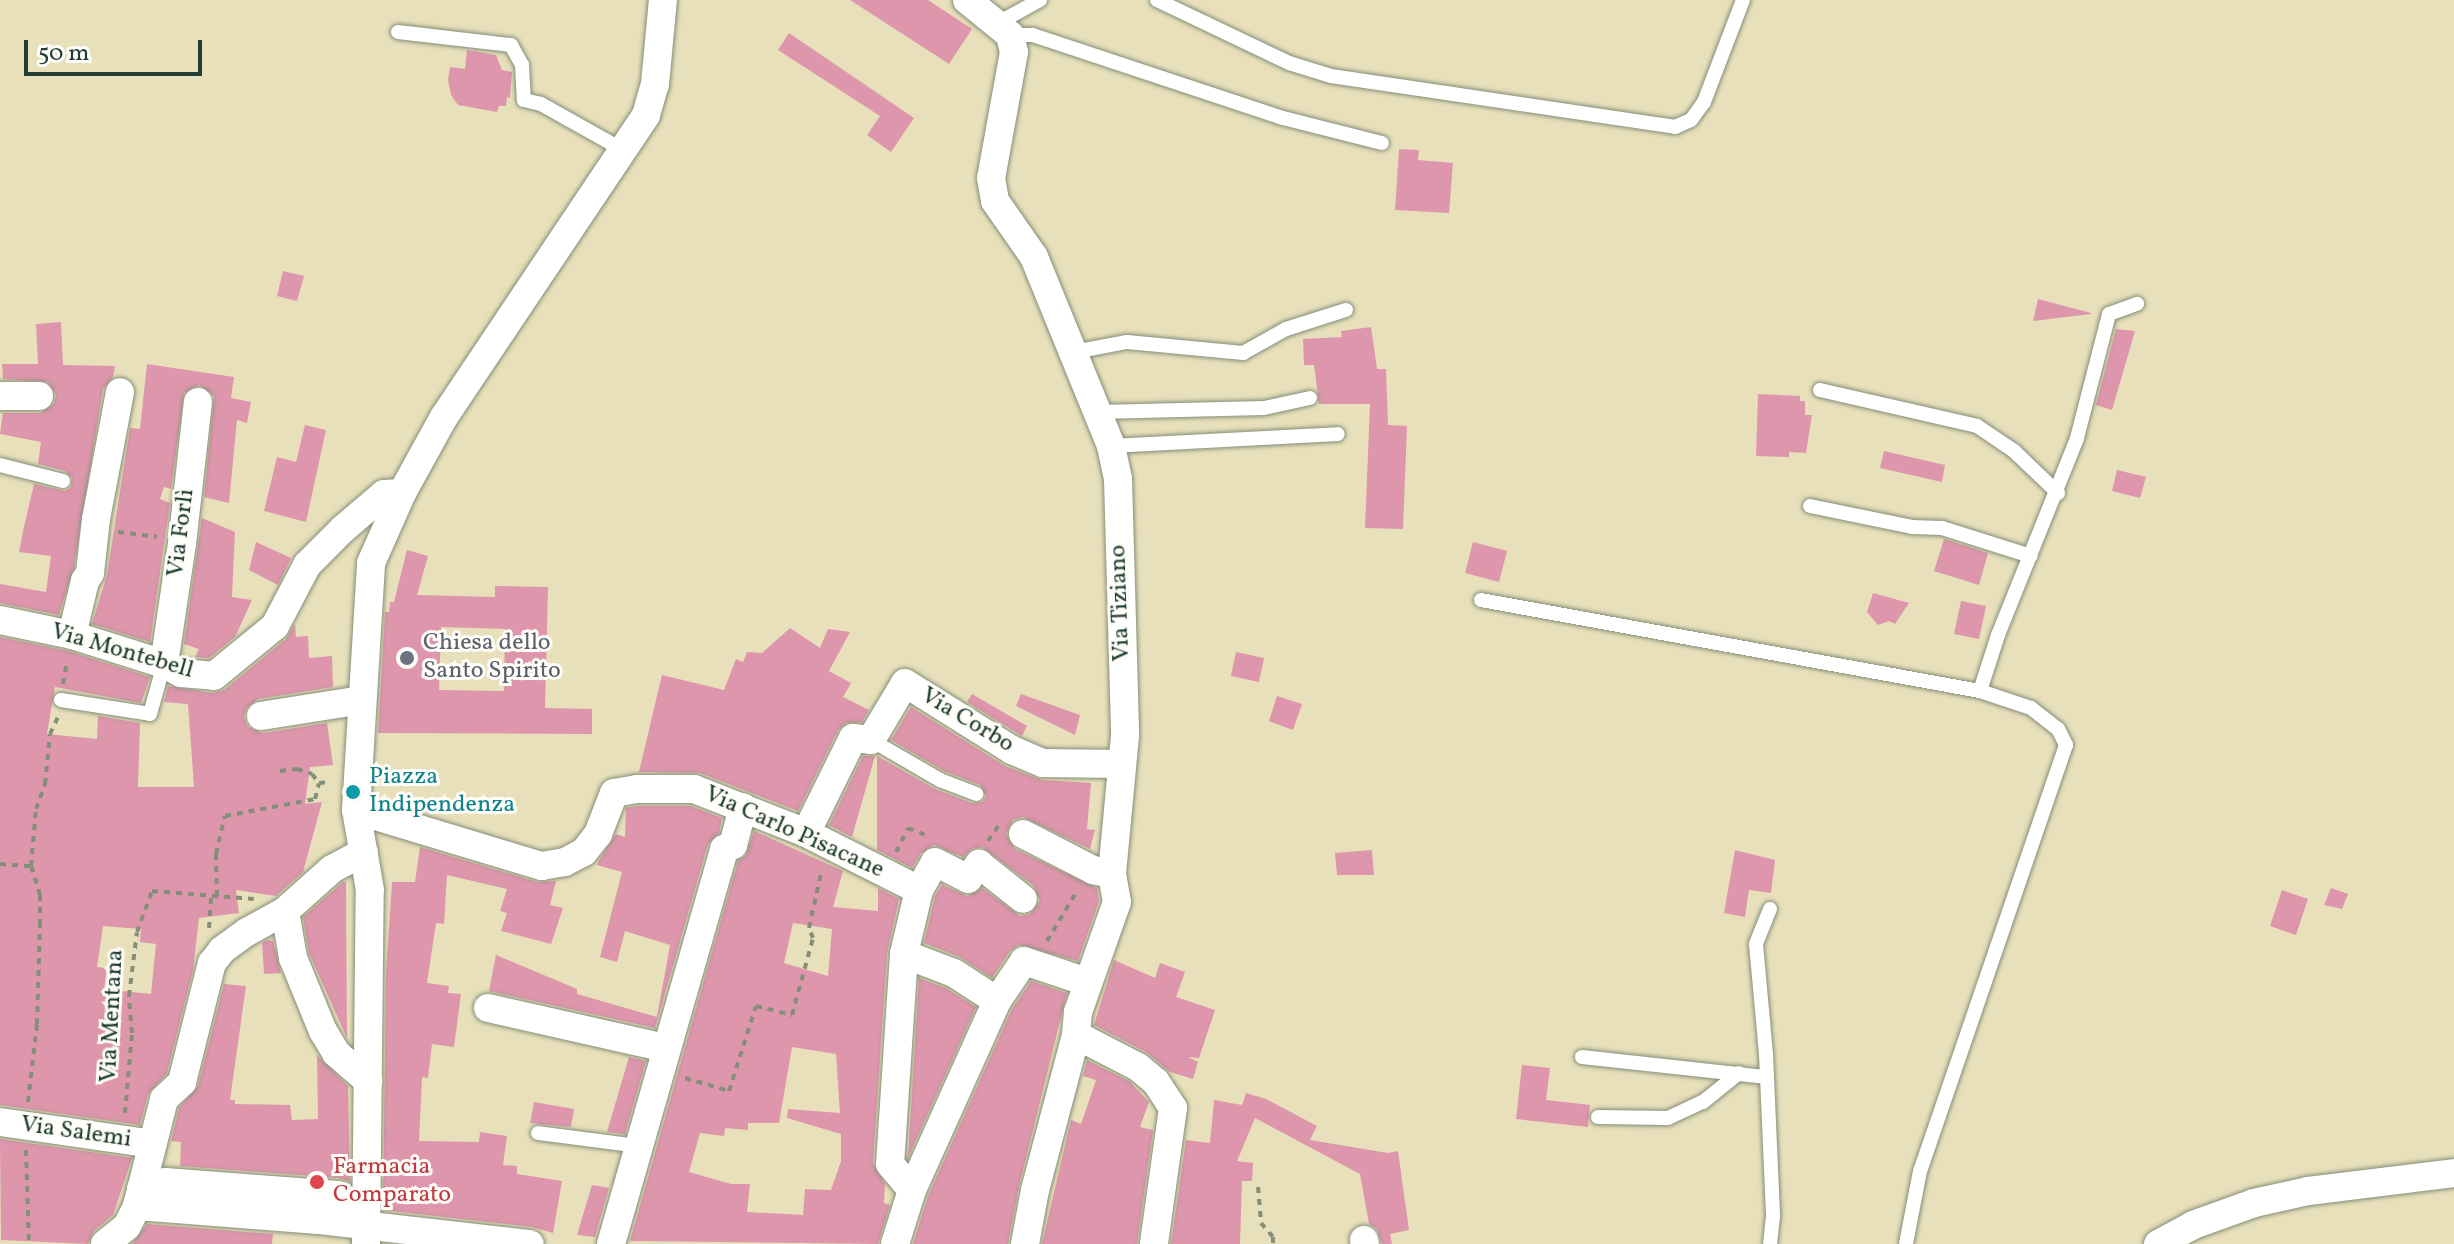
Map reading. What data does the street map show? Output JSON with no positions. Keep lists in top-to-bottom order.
{
  "streets": {
    "street": [
      "Via Forlì",
      "Via Tiziano",
      "Via Montebell",
      "Via Corbo",
      "Via Carlo Pisacane",
      "Via Salemi"
    ],
    "path": ["Via Mentana"]
  },
  "crossings": [
    ["Via Forlì", "Via Montebell"],
    ["Via Tiziano", "Via Corbo"],
    ["Via Corbo", "Via Carlo Pisacane"],
    ["Via Mentana", "Via Salemi"]
  ],
  "places": ["Chiesa dello Santo Spirito", "Piazza Indipendenza", "Farmacia Comparato"],
  "scale_bar": "50 m"
}
